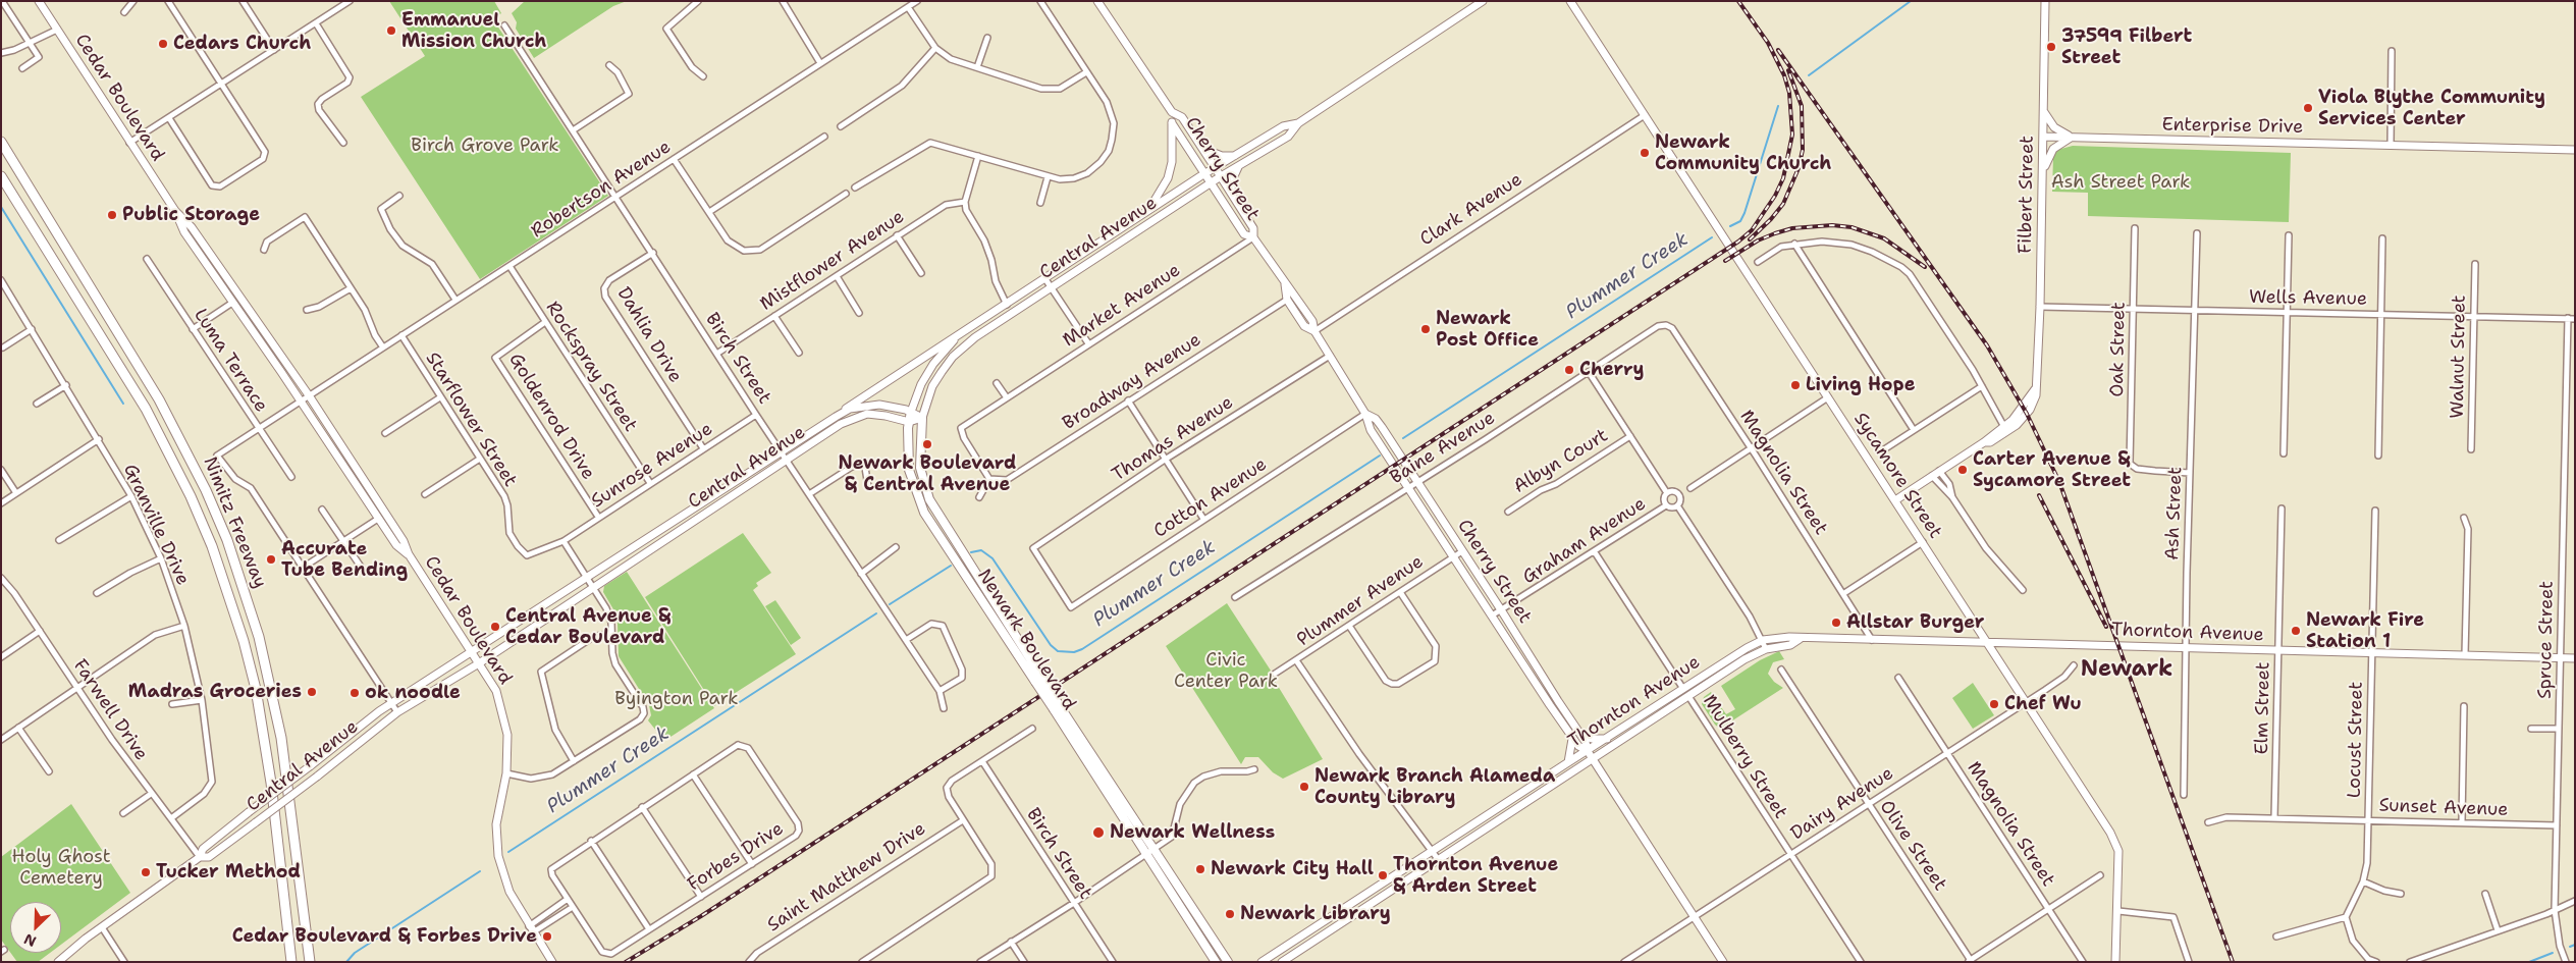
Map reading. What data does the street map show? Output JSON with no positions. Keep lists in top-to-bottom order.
{
  "streets": {
    "highway": ["Nimitz Freeway"],
    "main road": [
      "Cedar Boulevard",
      "Enterprise Drive",
      "Cherry Street",
      "Filbert Street",
      "Central Avenue",
      "Sycamore Street",
      "Thornton Avenue",
      "Newark Boulevard"
    ],
    "street": [
      "Robertson Avenue",
      "Clark Avenue",
      "Mistflower Avenue",
      "Wells Avenue",
      "Market Avenue",
      "Dahlia Drive",
      "Oak Street",
      "Walnut Street",
      "Birch Street",
      "Luma Terrace",
      "Rockspray Street",
      "Broadway Avenue",
      "Goldenrod Drive",
      "Starflower Street",
      "Thomas Avenue",
      "Baine Avenue",
      "Albyn Court",
      "Sunrose Avenue",
      "Magnolia Street",
      "Cotton Avenue",
      "Ash Street",
      "Granville Drive",
      "Graham Avenue",
      "Plummer Avenue",
      "Spruce Street",
      "Elm Street",
      "Farwell Drive",
      "Locust Street",
      "Mulberry Street",
      "Dairy Avenue",
      "Sunset Avenue",
      "Olive Street",
      "Forbes Drive",
      "Saint Matthew Drive"
    ]
  },
  "crossings": [
    ["Cedar Boulevard", "Robertson Avenue"],
    ["Cedar Boulevard", "Central Avenue"],
    ["Enterprise Drive", "Filbert Street"],
    ["Cherry Street", "Clark Avenue"],
    ["Cherry Street", "Central Avenue"],
    ["Cherry Street", "Market Avenue"],
    ["Cherry Street", "Broadway Avenue"],
    ["Cherry Street", "Thomas Avenue"],
    ["Cherry Street", "Baine Avenue"],
    ["Cherry Street", "Cotton Avenue"],
    ["Cherry Street", "Graham Avenue"],
    ["Cherry Street", "Plummer Avenue"],
    ["Cherry Street", "Thornton Avenue"],
    ["Cherry Street", "Dairy Avenue"],
    ["Robertson Avenue", "Birch Street"],
    ["Robertson Avenue", "Luma Terrace"],
    ["Robertson Avenue", "Rockspray Street"],
    ["Robertson Avenue", "Starflower Street"],
    ["Filbert Street", "Wells Avenue"],
    ["Clark Avenue", "Sycamore Street"],
    ["Central Avenue", "Birch Street"],
    ["Central Avenue", "Newark Boulevard"],
    ["Central Avenue", "Farwell Drive"],
    ["Mistflower Avenue", "Birch Street"],
    ["Wells Avenue", "Oak Street"],
    ["Wells Avenue", "Walnut Street"],
    ["Wells Avenue", "Ash Street"],
    ["Wells Avenue", "Spruce Street"],
    ["Market Avenue", "Broadway Avenue"],
    ["Dahlia Drive", "Birch Street"],
    ["Dahlia Drive", "Sunrose Avenue"],
    ["Oak Street", "Ash Street"],
    ["Birch Street", "Sunrose Avenue"],
    ["Rockspray Street", "Goldenrod Drive"],
    ["Rockspray Street", "Sunrose Avenue"],
    ["Goldenrod Drive", "Sunrose Avenue"],
    ["Starflower Street", "Sunrose Avenue"],
    ["Thomas Avenue", "Cotton Avenue"],
    ["Baine Avenue", "Magnolia Street"],
    ["Magnolia Street", "Thornton Avenue"],
    ["Magnolia Street", "Dairy Avenue"],
    ["Sycamore Street", "Thornton Avenue"],
    ["Sycamore Street", "Dairy Avenue"],
    ["Ash Street", "Thornton Avenue"],
    ["Granville Drive", "Farwell Drive"],
    ["Graham Avenue", "Mulberry Street"],
    ["Thornton Avenue", "Spruce Street"],
    ["Thornton Avenue", "Elm Street"],
    ["Thornton Avenue", "Locust Street"],
    ["Thornton Avenue", "Mulberry Street"],
    ["Spruce Street", "Sunset Avenue"],
    ["Elm Street", "Sunset Avenue"],
    ["Locust Street", "Sunset Avenue"],
    ["Mulberry Street", "Dairy Avenue"],
    ["Dairy Avenue", "Olive Street"]
  ],
  "districts": ["Newark"],
  "water": ["Plummer Creek"],
  "parks": [
    "Birch Grove Park",
    "Ash Street Park",
    "Civic Center Park",
    "Byington Park",
    "Holy Ghost Cemetery"
  ],
  "places": [
    "Emmanuel Mission Church",
    "Cedars Church",
    "37599 Filbert Street",
    "Viola Blythe Community Services Center",
    "Newark Community Church",
    "Public Storage",
    "Newark Post Office",
    "Cherry",
    "Living Hope",
    "Newark Boulevard & Central Avenue",
    "Carter Avenue & Sycamore Street",
    "Accurate Tube Bending",
    "Allstar Burger",
    "Central Avenue & Cedar Boulevard",
    "Newark Fire Station 1",
    "Madras Groceries",
    "ok noodle",
    "Chef Wu",
    "Newark Branch Alameda County Library",
    "Newark Wellness",
    "Newark City Hall",
    "Tucker Method",
    "Thornton Avenue & Arden Street",
    "Newark Library",
    "Cedar Boulevard & Forbes Drive"
  ],
  "north": "bottom left"
}
